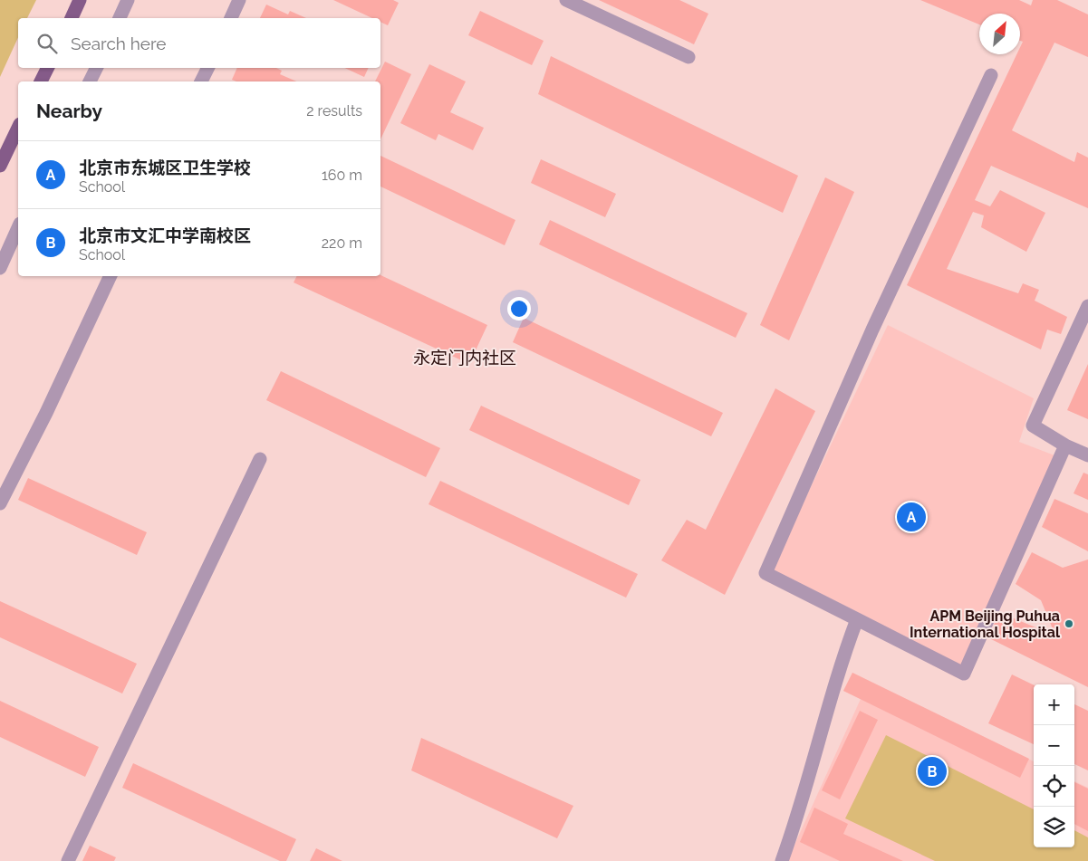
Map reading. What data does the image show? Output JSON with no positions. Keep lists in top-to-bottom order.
{
  "districts": ["永定门内社区"],
  "places": ["APM Beijing Puhua International Hospital"],
  "north": "top right",
  "page": {
    "search": "Search here",
    "heading": ["Nearby", "2 results"],
    "list": [
      {
        "mark": "A",
        "name": "北京市东城区卫生学校",
        "note": "School",
        "value": "160 m"
      },
      {
        "mark": "B",
        "name": "北京市文汇中学南校区",
        "note": "School",
        "value": "220 m"
      }
    ],
    "pins": ["A", "B"],
    "map_buttons": ["+", "−"]
  }
}
